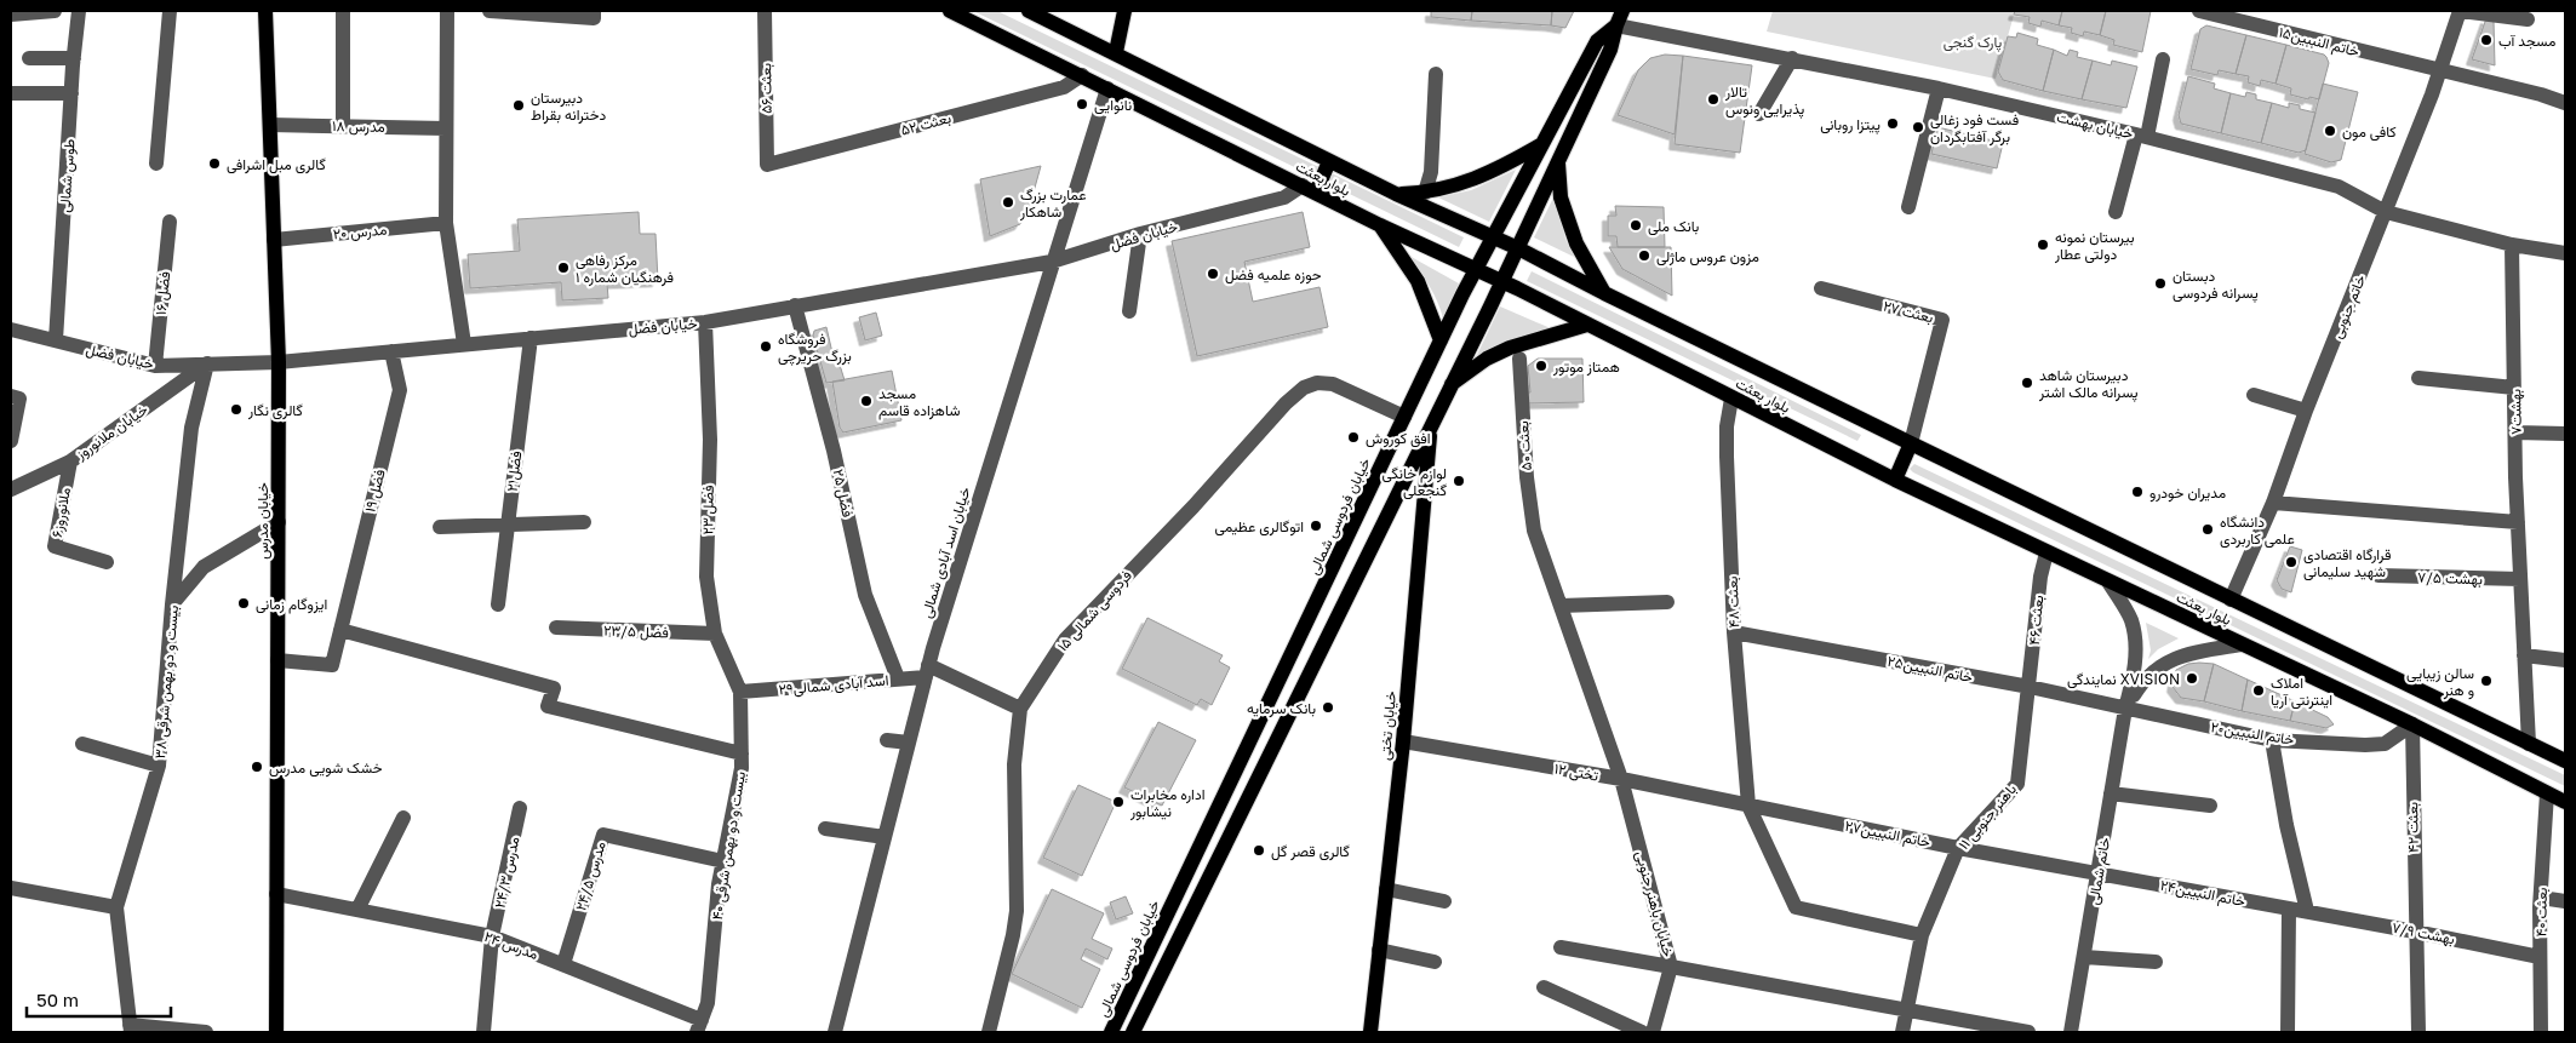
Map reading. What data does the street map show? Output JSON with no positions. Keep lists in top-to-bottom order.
{
  "streets": {
    "main road": [
      "بلوار بعثت",
      "خیابان فردوسی شمالی",
      "خیابان مدرس",
      "خیابان تختی"
    ],
    "street": [
      "خاتم النببین۱۵",
      "بعثت ۵۶",
      "بعثت ۵۲",
      "خیابان بهشت",
      "مدرس ۱۸",
      "طوس شمالی",
      "مدرس ۲۰",
      "خیابان فضل",
      "فضل ۱۶",
      "خاتم جنوبی",
      "بعثت ۲۷",
      "بهشت۷",
      "خیابان ملانوروز",
      "بعثت ۵۰",
      "فضل۲۱",
      "فضل ۱۹",
      "فضل ۲۵",
      "فضل ۲۳",
      "ملانوروز۶",
      "خیابان اسد آبادی شمالی",
      "بهشت ۷/۵",
      "بعثت ۴۸",
      "فردوسی شمالی ۱۵",
      "بعثت ۴۶",
      "فضل ۲۳/۵",
      "خاتم النبیین۲۵",
      "بیست و دو بهمن شرقی ۳۸",
      "اسد آبادی شمالی۲۹",
      "خاتم النبیین۲۰",
      "تختی ۱۲",
      "باهنر جنوبی ۱۱",
      "بعثت ۴۲",
      "خاتم النبیین۲۷",
      "بیست و دو بهمن شرقی ۴۰",
      "خاتم شمالی",
      "مدرس ۲۴/۳",
      "مدرس ۲۴/۵",
      "خاتم النبیین۲۴",
      "خیابان باهنر جنوبی",
      "بعثت ۴۰",
      "بهشت ۷/۹",
      "مدرس ۲۴"
    ]
  },
  "crossings": [
    ["خاتم النببین۱۵", "خاتم جنوبی"],
    ["بعثت ۵۶", "بعثت ۵۲"],
    ["بعثت ۵۲", "بلوار بعثت"],
    ["خیابان بهشت", "خاتم جنوبی"],
    ["خیابان بهشت", "بهشت۷"],
    ["خیابان بهشت", "خیابان فردوسی شمالی"],
    ["مدرس ۱۸", "خیابان مدرس"],
    ["طوس شمالی", "خیابان فضل"],
    ["بلوار بعثت", "خیابان فضل"],
    ["بلوار بعثت", "خاتم جنوبی"],
    ["بلوار بعثت", "بعثت ۲۷"],
    ["بلوار بعثت", "بهشت۷"],
    ["بلوار بعثت", "خیابان فردوسی شمالی"],
    ["بلوار بعثت", "خیابان اسد آبادی شمالی"],
    ["بلوار بعثت", "بعثت ۴۸"],
    ["بلوار بعثت", "بعثت ۴۶"],
    ["بلوار بعثت", "خاتم النبیین۲۰"],
    ["بلوار بعثت", "بعثت ۴۲"],
    ["بلوار بعثت", "خاتم شمالی"],
    ["بلوار بعثت", "بعثت ۴۰"],
    ["مدرس ۲۰", "خیابان مدرس"],
    ["خیابان فضل", "فضل ۱۶"],
    ["خیابان فضل", "خیابان ملانوروز"],
    ["خیابان فضل", "فضل۲۱"],
    ["خیابان فضل", "فضل ۱۹"],
    ["خیابان فضل", "فضل ۲۵"],
    ["خیابان فضل", "فضل ۲۳"],
    ["خیابان فضل", "خیابان مدرس"],
    ["خیابان فضل", "خیابان اسد آبادی شمالی"],
    ["خیابان فضل", "بیست و دو بهمن شرقی ۳۸"],
    ["بهشت۷", "بهشت ۷/۵"],
    ["خیابان ملانوروز", "ملانوروز۶"],
    ["خیابان ملانوروز", "بیست و دو بهمن شرقی ۳۸"],
    ["بعثت ۵۰", "خیابان باهنر جنوبی"],
    ["فضل ۱۹", "خیابان مدرس"],
    ["فضل ۲۵", "اسد آبادی شمالی۲۹"],
    ["فضل ۲۳", "فضل ۲۳/۵"],
    ["فضل ۲۳", "اسد آبادی شمالی۲۹"],
    ["فضل ۲۳", "بیست و دو بهمن شرقی ۴۰"],
    ["خیابان فردوسی شمالی", "فردوسی شمالی ۱۵"],
    ["خیابان مدرس", "مدرس ۲۴"],
    ["خیابان اسد آبادی شمالی", "اسد آبادی شمالی۲۹"],
    ["بعثت ۴۸", "خاتم النبیین۲۵"],
    ["بعثت ۴۸", "تختی ۱۲"],
    ["بعثت ۴۸", "خاتم النبیین۲۷"],
    ["بعثت ۴۶", "خاتم النبیین۲۵"],
    ["بعثت ۴۶", "باهنر جنوبی ۱۱"],
    ["خاتم النبیین۲۵", "خاتم النبیین۲۰"],
    ["خاتم النبیین۲۵", "باهنر جنوبی ۱۱"],
    ["خاتم النبیین۲۵", "خاتم شمالی"],
    ["اسد آبادی شمالی۲۹", "بیست و دو بهمن شرقی ۴۰"],
    ["خیابان تختی", "تختی ۱۲"],
    ["خاتم النبیین۲۰", "بعثت ۴۲"],
    ["خاتم النبیین۲۰", "خاتم شمالی"],
    ["تختی ۱۲", "خاتم النبیین۲۷"],
    ["تختی ۱۲", "خیابان باهنر جنوبی"],
    ["باهنر جنوبی ۱۱", "خاتم النبیین۲۷"],
    ["باهنر جنوبی ۱۱", "خیابان باهنر جنوبی"],
    ["بعثت ۴۲", "بهشت ۷/۹"],
    ["خاتم النبیین۲۷", "خاتم شمالی"],
    ["خاتم النبیین۲۷", "خاتم النبیین۲۴"],
    ["بیست و دو بهمن شرقی ۴۰", "مدرس ۲۴/۵"],
    ["بیست و دو بهمن شرقی ۴۰", "مدرس ۲۴"],
    ["خاتم شمالی", "خاتم النبیین۲۴"],
    ["مدرس ۲۴/۳", "مدرس ۲۴"],
    ["مدرس ۲۴/۵", "مدرس ۲۴"],
    ["خاتم النبیین۲۴", "بهشت ۷/۹"],
    ["بعثت ۴۰", "بهشت ۷/۹"]
  ],
  "parks": ["پارک گنجی"],
  "places": [
    "مسجد آب",
    "تالار پذیرایی ونوس",
    "نانوایی",
    "دبیرستان دخترانه بقراط",
    "پیتزا روبانی",
    "فست فود زغالی برگر آفتابگردان",
    "کافی مون",
    "گالری مبل اشرافی",
    "عمارت بزرگ شاهکار",
    "بانک ملی",
    "بیرستان نمونه دولتی عطار",
    "مزون عروس ماژلی",
    "مرکز رفاهی فرهنگیان شماره ۱",
    "حوزه علمیه فضل",
    "دبستان پسرانه فردوسی",
    "فروشگاه بزرگ حریرچی",
    "همتاز موتور",
    "دبیرستان شاهد پسرانه مالک اشتر",
    "مسجد شاهزاده قاسم",
    "گالری نگار",
    "افق کوروش",
    "لوازم خانگی گنجعلی",
    "مدیران خودرو",
    "اتوگالری عظیمی",
    "دانشگاه علمی کاربردی",
    "قرارگاه اقتصادی شهید سلیمانی",
    "ایزوگام زمانی",
    "نمایندگی XVISION",
    "سالن زیبایی و هنر",
    "املاک اینترنتی آریا",
    "بانک سرمایه",
    "خشک شویی مدرس",
    "اداره مخابرات نیشابور",
    "گالری قصر گل"
  ],
  "scale_bar": "50 m"
}
